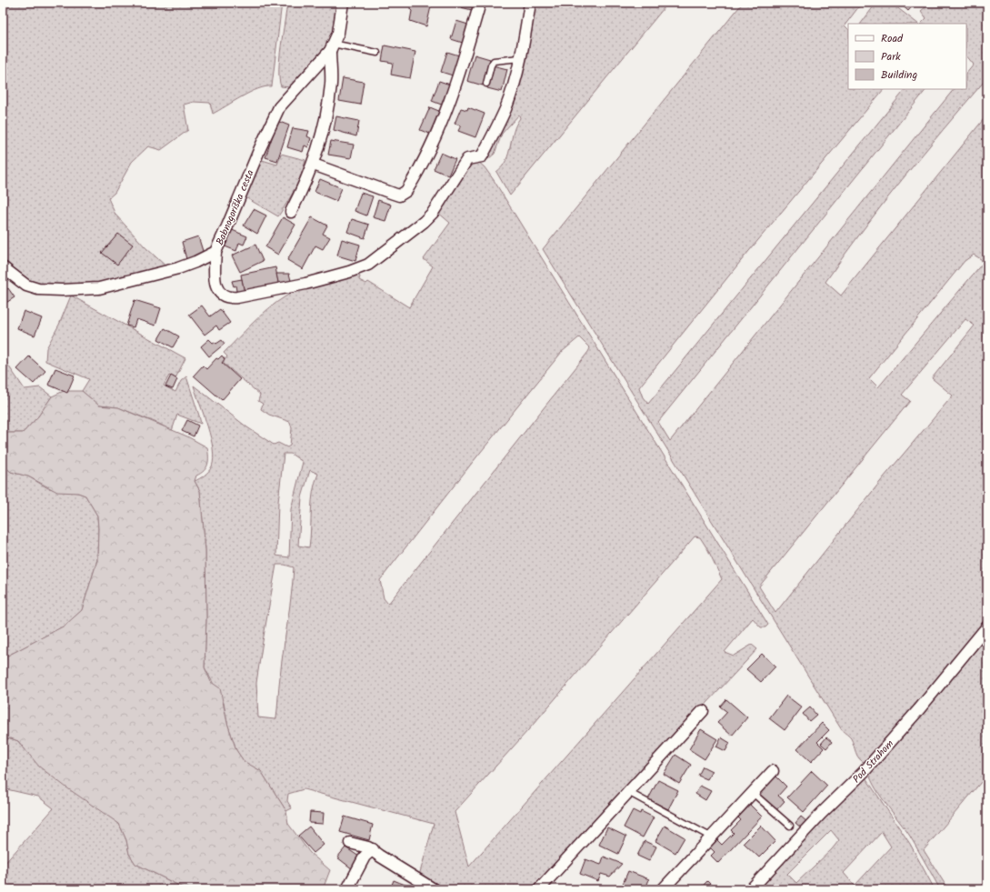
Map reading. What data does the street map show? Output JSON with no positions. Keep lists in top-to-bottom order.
{
  "streets": {
    "street": ["Babnogoriška cesta", "Pod Strahom"]
  },
  "legend": ["Road", "Park", "Building"]
}
